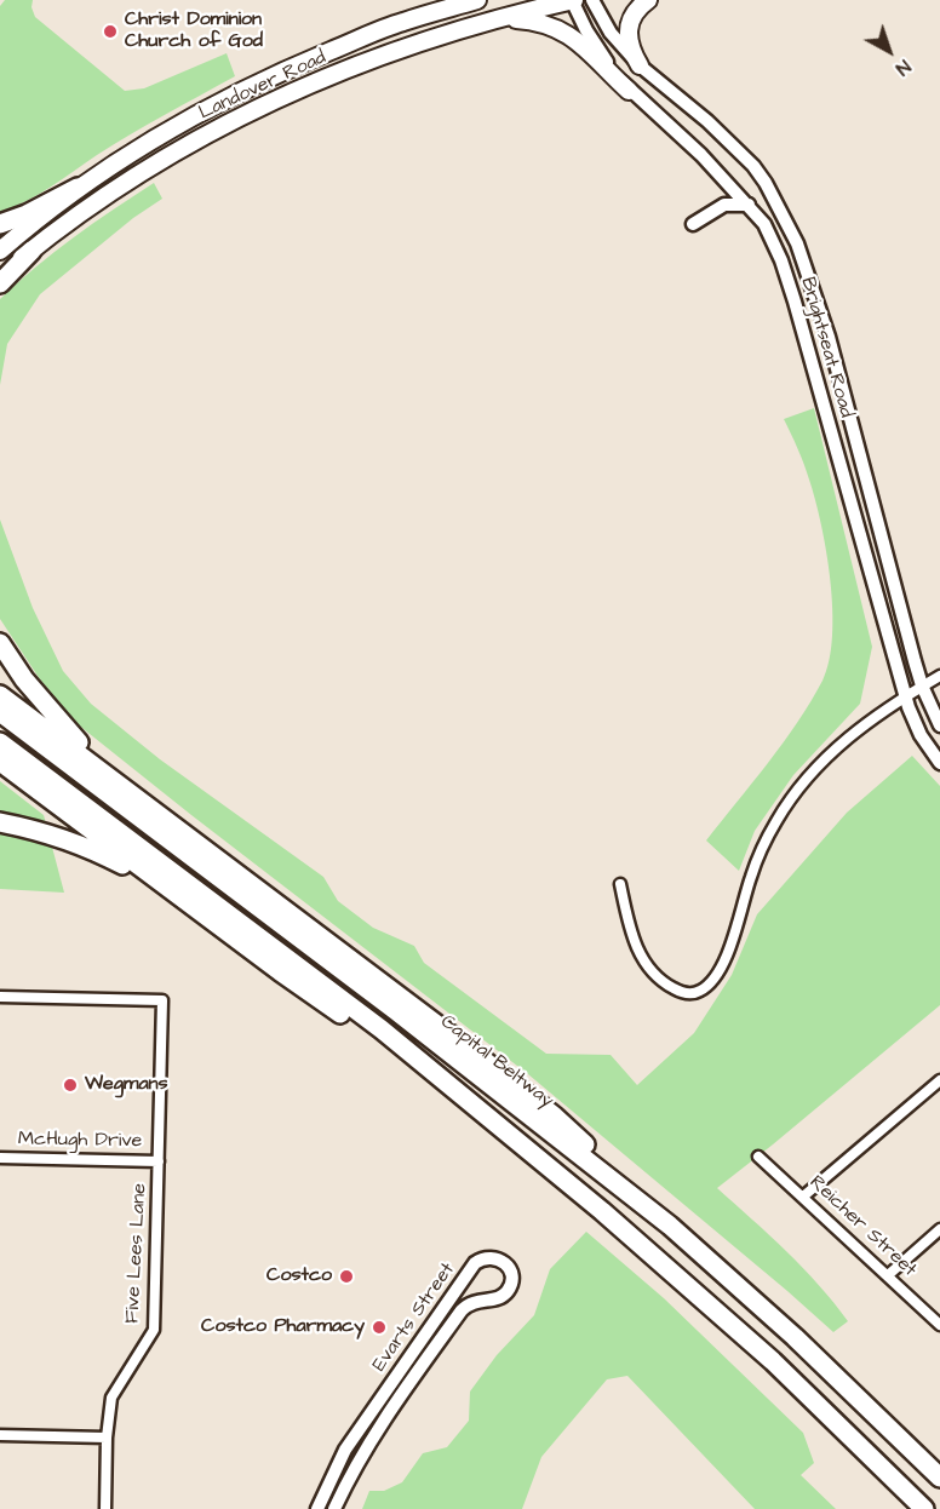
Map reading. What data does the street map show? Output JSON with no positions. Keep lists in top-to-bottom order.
{
  "streets": {
    "highway": ["Capital Beltway"],
    "main road": ["Landover Road"],
    "street": [
      "Brightseat Road",
      "McHugh Drive",
      "Reicher Street",
      "Five Lees Lane",
      "Evarts Street"
    ]
  },
  "crossings": [
    ["Landover Road", "Brightseat Road"],
    ["McHugh Drive", "Five Lees Lane"]
  ],
  "places": [
    "Christ Dominion Church of God",
    "Wegmans",
    "Costco",
    "Costco Pharmacy"
  ],
  "north": "bottom right"
}
